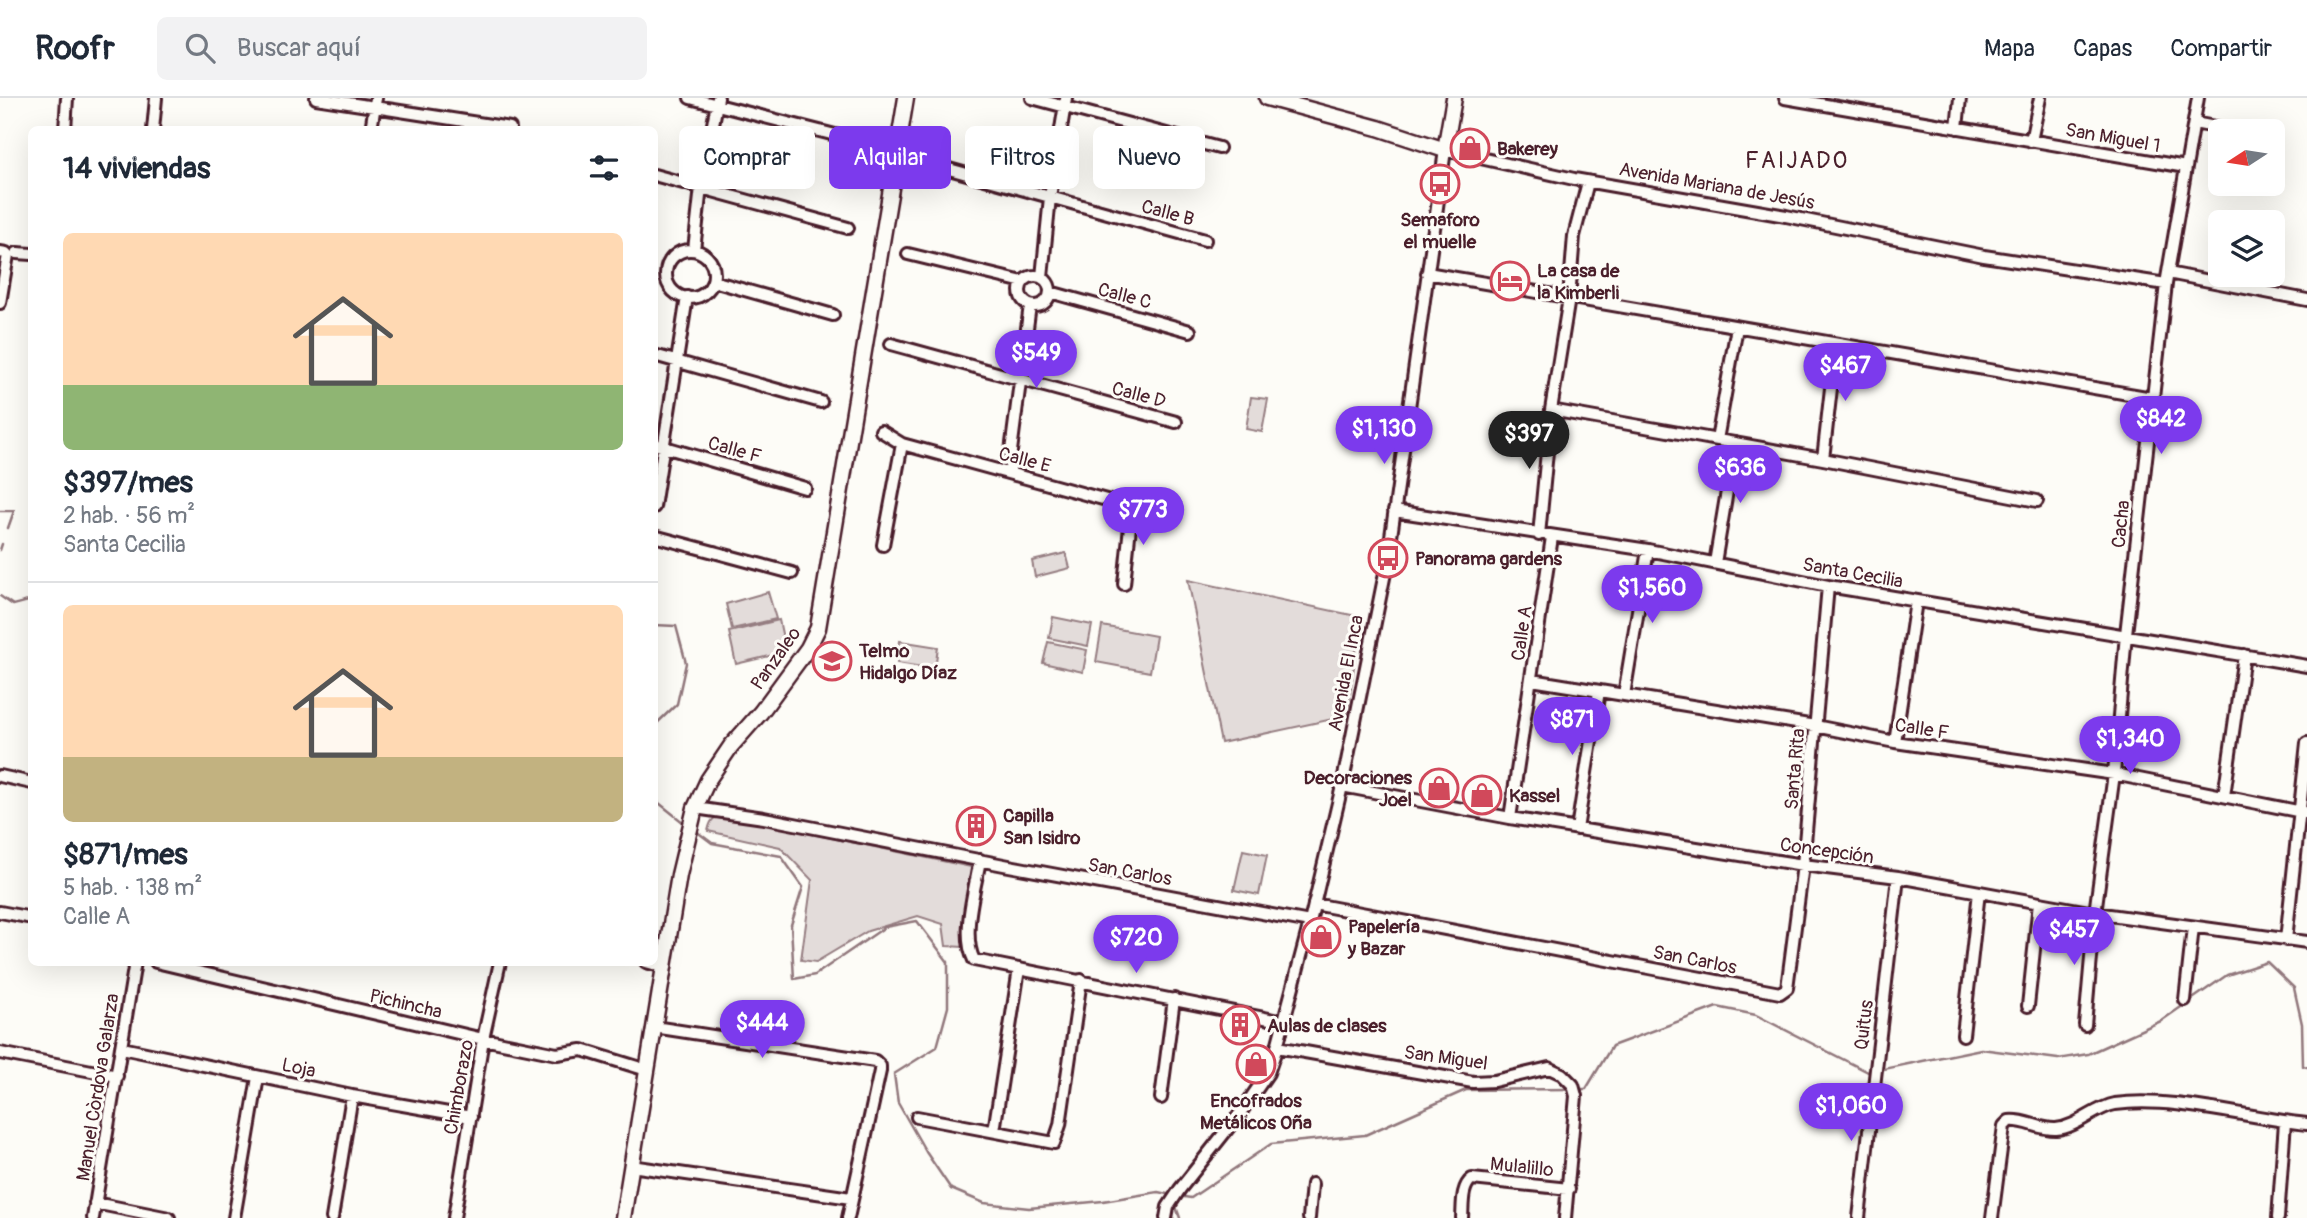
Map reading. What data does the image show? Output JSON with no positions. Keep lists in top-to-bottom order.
{
  "streets": {
    "street": [
      "San Miguel 1",
      "Avenida Mariana de Jesús",
      "Calle B",
      "Calle C",
      "Calle D",
      "Calle F",
      "Calle E",
      "Cacha",
      "Santa Cecilia",
      "Calle A",
      "Panzaleo",
      "Avenida El Inca",
      "Santa Rita",
      "Concepción",
      "San Carlos",
      "Pichincha",
      "Quitus",
      "San Miguel",
      "Loja",
      "Manuel Còrdova Galarza",
      "Chimborazo",
      "Mulalillo"
    ]
  },
  "crossings": [
    ["San Miguel 1", "Cacha"],
    ["Avenida Mariana de Jesús", "Cacha"],
    ["Avenida Mariana de Jesús", "Avenida El Inca"],
    ["Calle F", "Cacha"],
    ["Calle F", "Calle A"],
    ["Calle F", "Santa Rita"],
    ["Cacha", "Santa Cecilia"],
    ["Cacha", "Concepción"],
    ["Santa Cecilia", "Calle A"],
    ["Santa Cecilia", "Avenida El Inca"],
    ["Santa Cecilia", "Santa Rita"],
    ["Calle A", "Concepción"],
    ["Panzaleo", "San Carlos"],
    ["Panzaleo", "Pichincha"],
    ["Avenida El Inca", "Concepción"],
    ["Avenida El Inca", "San Carlos"],
    ["Avenida El Inca", "San Miguel"],
    ["Santa Rita", "Concepción"],
    ["Santa Rita", "San Carlos"],
    ["Concepción", "Quitus"],
    ["Pichincha", "Chimborazo"],
    ["San Miguel", "Mulalillo"],
    ["Loja", "Manuel Còrdova Galarza"],
    ["Loja", "Chimborazo"]
  ],
  "districts": ["FAIJADO"],
  "places": {
    "shop": [
      "Bakerey",
      "Decoraciones Joel",
      "Kassel",
      "Papelería y Bazar",
      "Encofrados Metálicos Oña"
    ],
    "bus stop": ["Semaforo el muelle", "Panorama gardens"],
    "hotel": ["La casa de la Kimberli"],
    "school or university": ["Telmo Hidalgo Díaz"],
    "building": ["Capilla San Isidro", "Aulas de clases"]
  },
  "north": "left",
  "page": {
    "header": "Roofr",
    "search": "Buscar aquí",
    "nav": ["Mapa", "Capas", "Compartir"],
    "chip": [
      "Comprar",
      "Alquilar",
      "Filtros",
      "Nuevo"
    ],
    "heading": "14 viviendas",
    "list": [
      {
        "name": "$397/mes",
        "note": "2 hab. · 56 m² · Santa Cecilia"
      },
      {
        "name": "$871/mes",
        "note": "5 hab. · 138 m² · Calle A"
      }
    ],
    "price": [
      "$549",
      "$467",
      "$842",
      "$1,130",
      "$397",
      "$636",
      "$773",
      "$1,560",
      "$871",
      "$1,340",
      "$457",
      "$720",
      "$444",
      "$1,060"
    ]
  }
}
